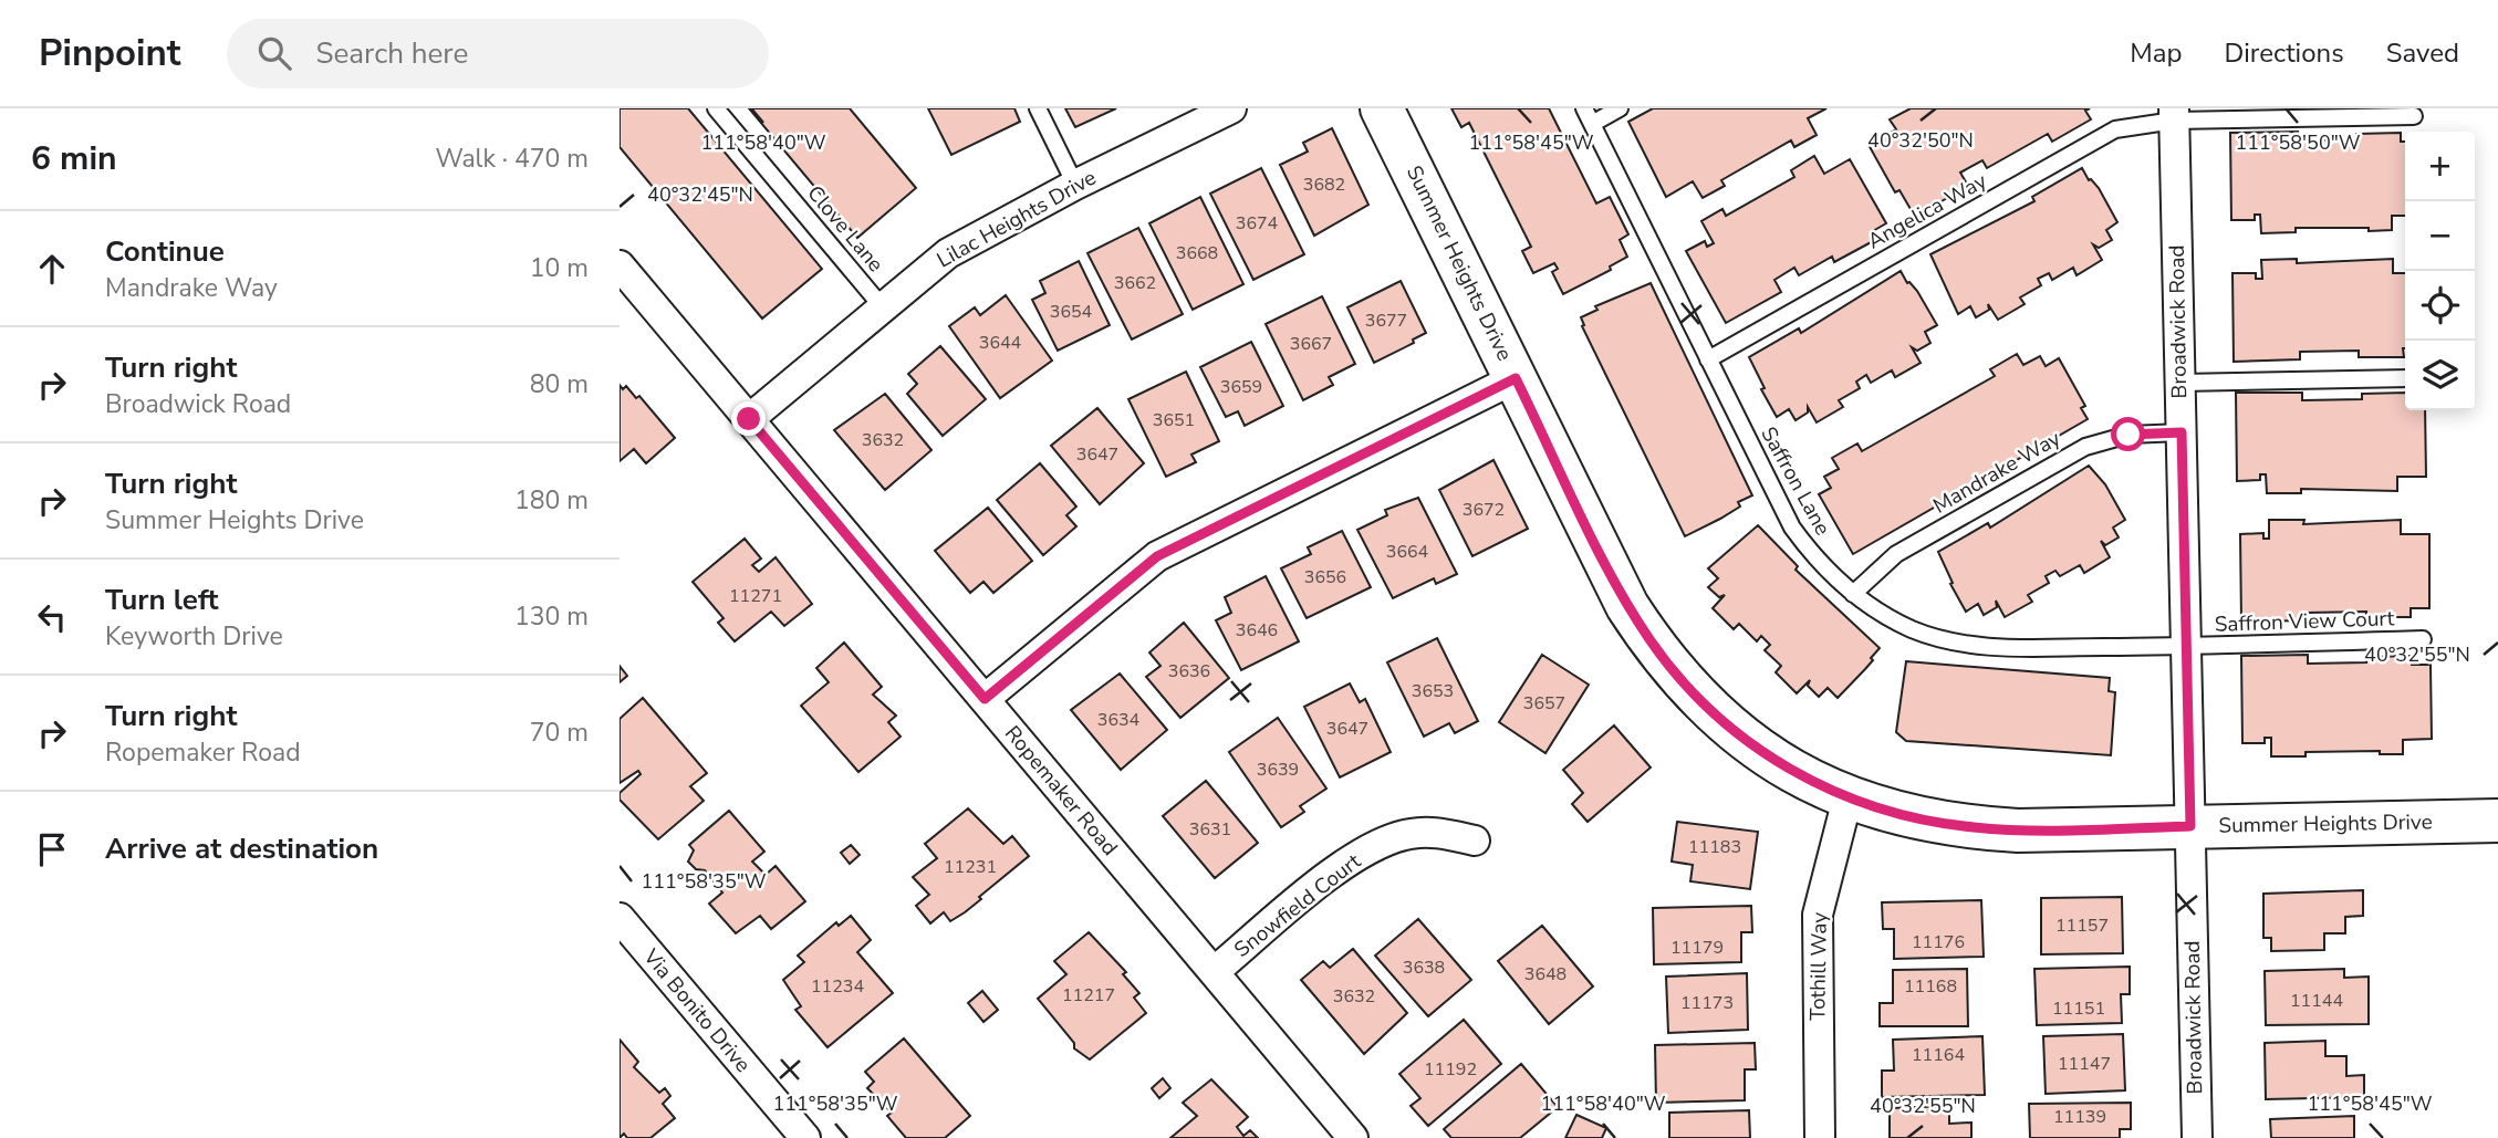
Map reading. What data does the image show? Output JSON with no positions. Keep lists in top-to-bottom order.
{
  "streets": {
    "street": [
      "Lilac Heights Drive",
      "Summer Heights Drive",
      "Broadwick Road",
      "Ropemaker Road",
      "Snowfield Court",
      "Tothill Way",
      "Via Bonito Drive"
    ],
    "lane": [
      "Angelica Way",
      "Clove Lane",
      "Mandrake Way",
      "Saffron Lane",
      "Saffron View Court"
    ]
  },
  "crossings": [
    ["Angelica Way", "Broadwick Road"],
    ["Angelica Way", "Saffron Lane"],
    ["Lilac Heights Drive", "Clove Lane"],
    ["Lilac Heights Drive", "Ropemaker Road"],
    ["Summer Heights Drive", "Broadwick Road"],
    ["Summer Heights Drive", "Tothill Way"],
    ["Broadwick Road", "Mandrake Way"],
    ["Broadwick Road", "Saffron Lane"],
    ["Broadwick Road", "Saffron View Court"],
    ["Mandrake Way", "Saffron Lane"],
    ["Saffron Lane", "Saffron View Court"],
    ["Ropemaker Road", "Snowfield Court"]
  ],
  "house_numbers": [
    "3682",
    "3674",
    "3668",
    "3662",
    "3654",
    "3677",
    "3644",
    "3667",
    "3659",
    "3651",
    "3632",
    "3647",
    "3672",
    "3664",
    "3656",
    "11271",
    "3646",
    "3636",
    "3653",
    "3657",
    "3634",
    "3647",
    "3639",
    "3631",
    "11183",
    "11231",
    "11157",
    "11176",
    "11179",
    "3638",
    "3648",
    "11234",
    "11168",
    "11217",
    "3632",
    "11144",
    "11173",
    "11151",
    "11164",
    "11147",
    "11192",
    "11139"
  ],
  "page": {
    "header": "Pinpoint",
    "search": "Search here",
    "nav": ["Map", "Directions", "Saved"],
    "heading": ["6 min", "Walk · 470 m"],
    "map_buttons": ["+", "−"],
    "list": [
      ["Continue", "Mandrake Way", "10 m"],
      ["Turn right", "Broadwick Road", "80 m"],
      ["Turn right", "Summer Heights Drive", "180 m"],
      ["Turn left", "Keyworth Drive", "130 m"],
      ["Turn right", "Ropemaker Road", "70 m"],
      "Arrive at destination"
    ]
  },
  "coordinates": [
    "40°32'50\"N",
    "111°58'45\"W",
    "111°58'40\"W",
    "111°58'50\"W",
    "40°32'45\"N",
    "40°32'55\"N",
    "111°58'35\"W"
  ]
}
